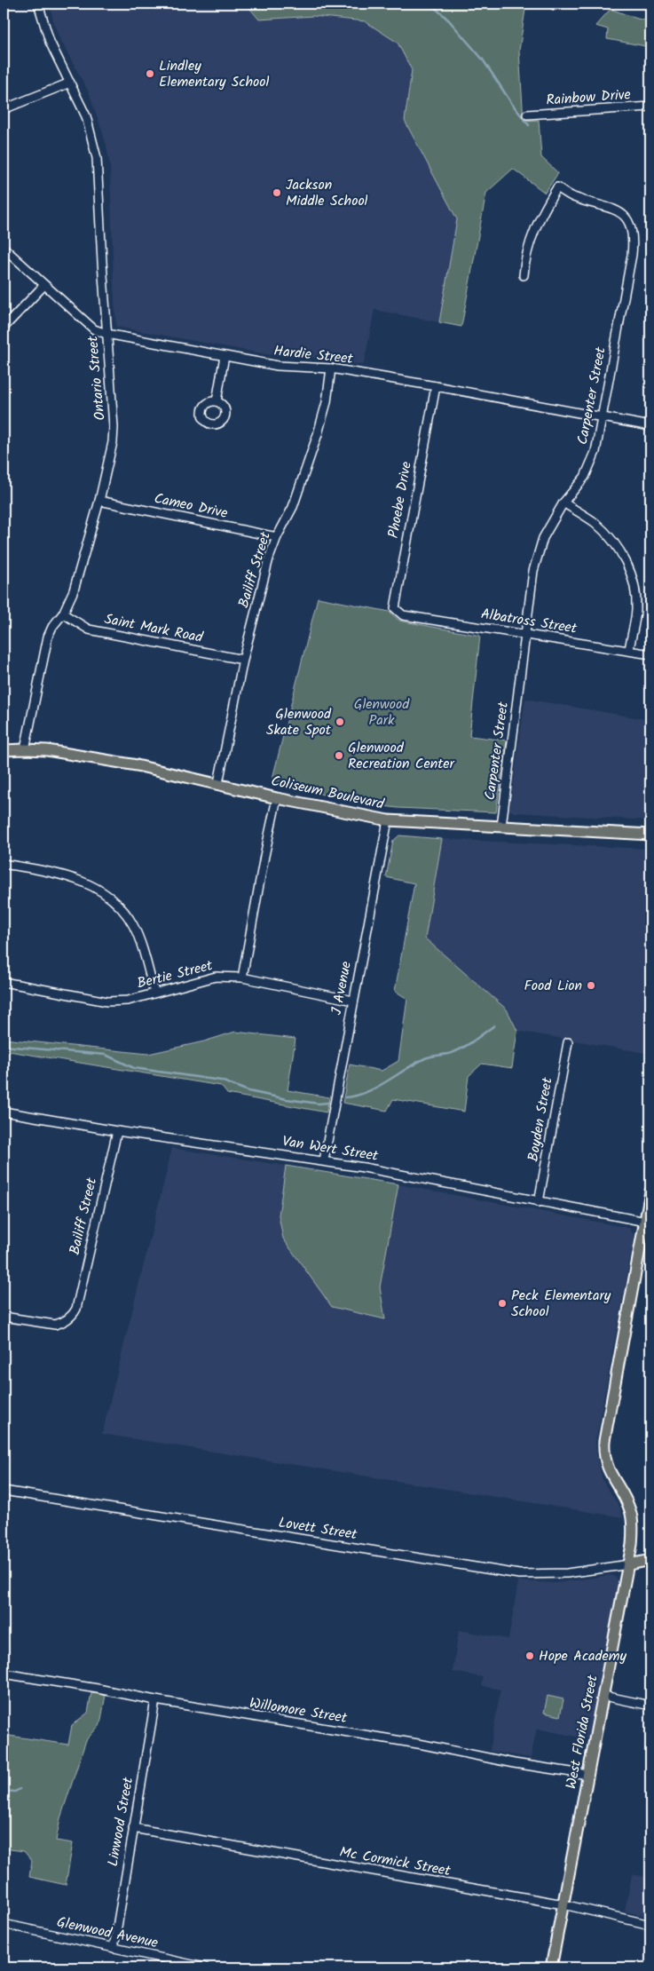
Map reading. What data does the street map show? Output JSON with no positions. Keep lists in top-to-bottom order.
{
  "streets": {
    "main road": ["Coliseum Boulevard", "West Florida Street"],
    "street": [
      "Rainbow Drive",
      "Hardie Street",
      "Ontario Street",
      "Carpenter Street",
      "Phoebe Drive",
      "Cameo Drive",
      "Bailiff Street",
      "Albatross Street",
      "Saint Mark Road",
      "Bertie Street",
      "J Avenue",
      "Boyden Street",
      "Van Wert Street",
      "Lovett Street",
      "Willomore Street",
      "Linwood Street",
      "Mc Cormick Street",
      "Glenwood Avenue"
    ]
  },
  "crossings": [
    ["Hardie Street", "Ontario Street"],
    ["Hardie Street", "Carpenter Street"],
    ["Hardie Street", "Phoebe Drive"],
    ["Hardie Street", "Bailiff Street"],
    ["Ontario Street", "Cameo Drive"],
    ["Ontario Street", "Saint Mark Road"],
    ["Ontario Street", "Coliseum Boulevard"],
    ["Carpenter Street", "Albatross Street"],
    ["Carpenter Street", "Coliseum Boulevard"],
    ["Phoebe Drive", "Albatross Street"],
    ["Cameo Drive", "Bailiff Street"],
    ["Bailiff Street", "Saint Mark Road"],
    ["Bailiff Street", "Coliseum Boulevard"],
    ["Bailiff Street", "Van Wert Street"],
    ["Coliseum Boulevard", "J Avenue"],
    ["Bertie Street", "J Avenue"],
    ["J Avenue", "Van Wert Street"],
    ["Boyden Street", "Van Wert Street"],
    ["Van Wert Street", "West Florida Street"],
    ["Lovett Street", "West Florida Street"],
    ["Willomore Street", "West Florida Street"],
    ["Willomore Street", "Linwood Street"],
    ["West Florida Street", "Mc Cormick Street"],
    ["Linwood Street", "Mc Cormick Street"],
    ["Linwood Street", "Glenwood Avenue"]
  ],
  "parks": ["Glenwood Park"],
  "places": [
    "Lindley Elementary School",
    "Jackson Middle School",
    "Glenwood Skate Spot",
    "Glenwood Recreation Center",
    "Food Lion",
    "Peck Elementary School",
    "Hope Academy"
  ]
}
